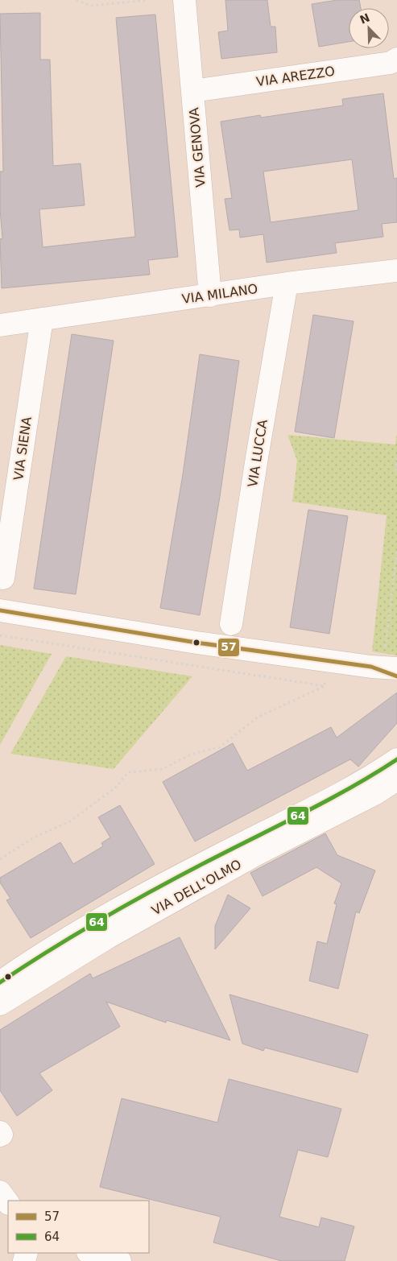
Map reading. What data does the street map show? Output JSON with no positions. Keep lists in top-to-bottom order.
{
  "streets": {
    "street": [
      "VIA AREZZO",
      "VIA GENOVA",
      "VIA MILANO",
      "VIA SIENA",
      "VIA LUCCA",
      "VIA DELL'OLMO"
    ]
  },
  "crossings": [
    ["VIA AREZZO", "VIA GENOVA"],
    ["VIA GENOVA", "VIA MILANO"],
    ["VIA MILANO", "VIA SIENA"],
    ["VIA MILANO", "VIA LUCCA"]
  ],
  "lines": ["transit line 57", "transit line 64"],
  "legend": ["57", "64"],
  "north": "top left"
}
